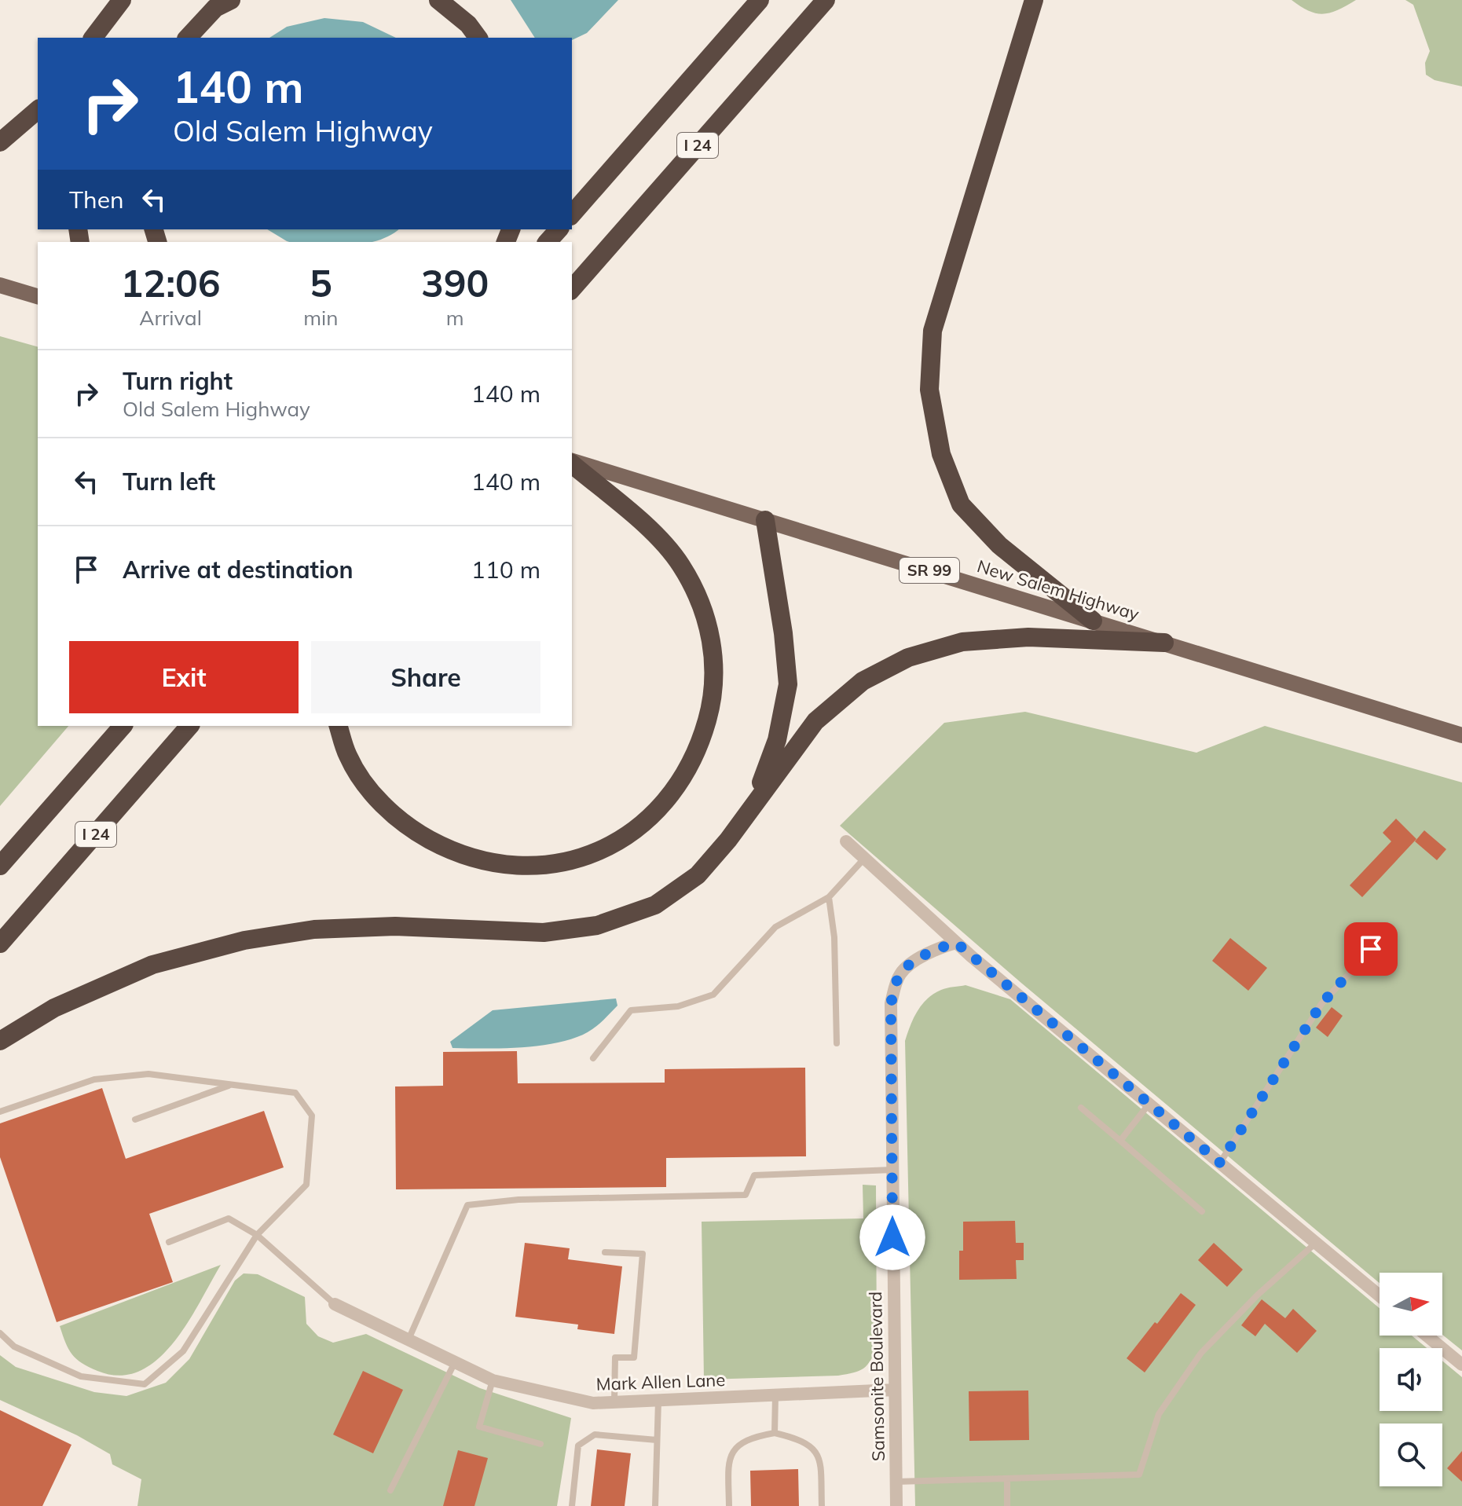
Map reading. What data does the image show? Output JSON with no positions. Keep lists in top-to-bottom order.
{
  "streets": {
    "highway": ["I 24"],
    "main road": ["SR 99", "New Salem Highway"],
    "street": ["Samsonite Boulevard", "Mark Allen Lane"]
  },
  "crossings": [
    ["Samsonite Boulevard", "Mark Allen Lane"]
  ],
  "north": "right",
  "page": {
    "turn": ["140 m", "Old Salem Highway"],
    "then": "Then",
    "eta": [
      "12:06",
      "Arrival",
      "5",
      "min",
      "390",
      "m"
    ],
    "list": [
      {
        "name": "Turn right",
        "note": "Old Salem Highway",
        "value": "140 m"
      },
      {
        "name": "Turn left",
        "value": "140 m"
      },
      {
        "name": "Arrive at destination",
        "value": "110 m"
      }
    ],
    "buttons": ["Exit", "Share"]
  }
}
